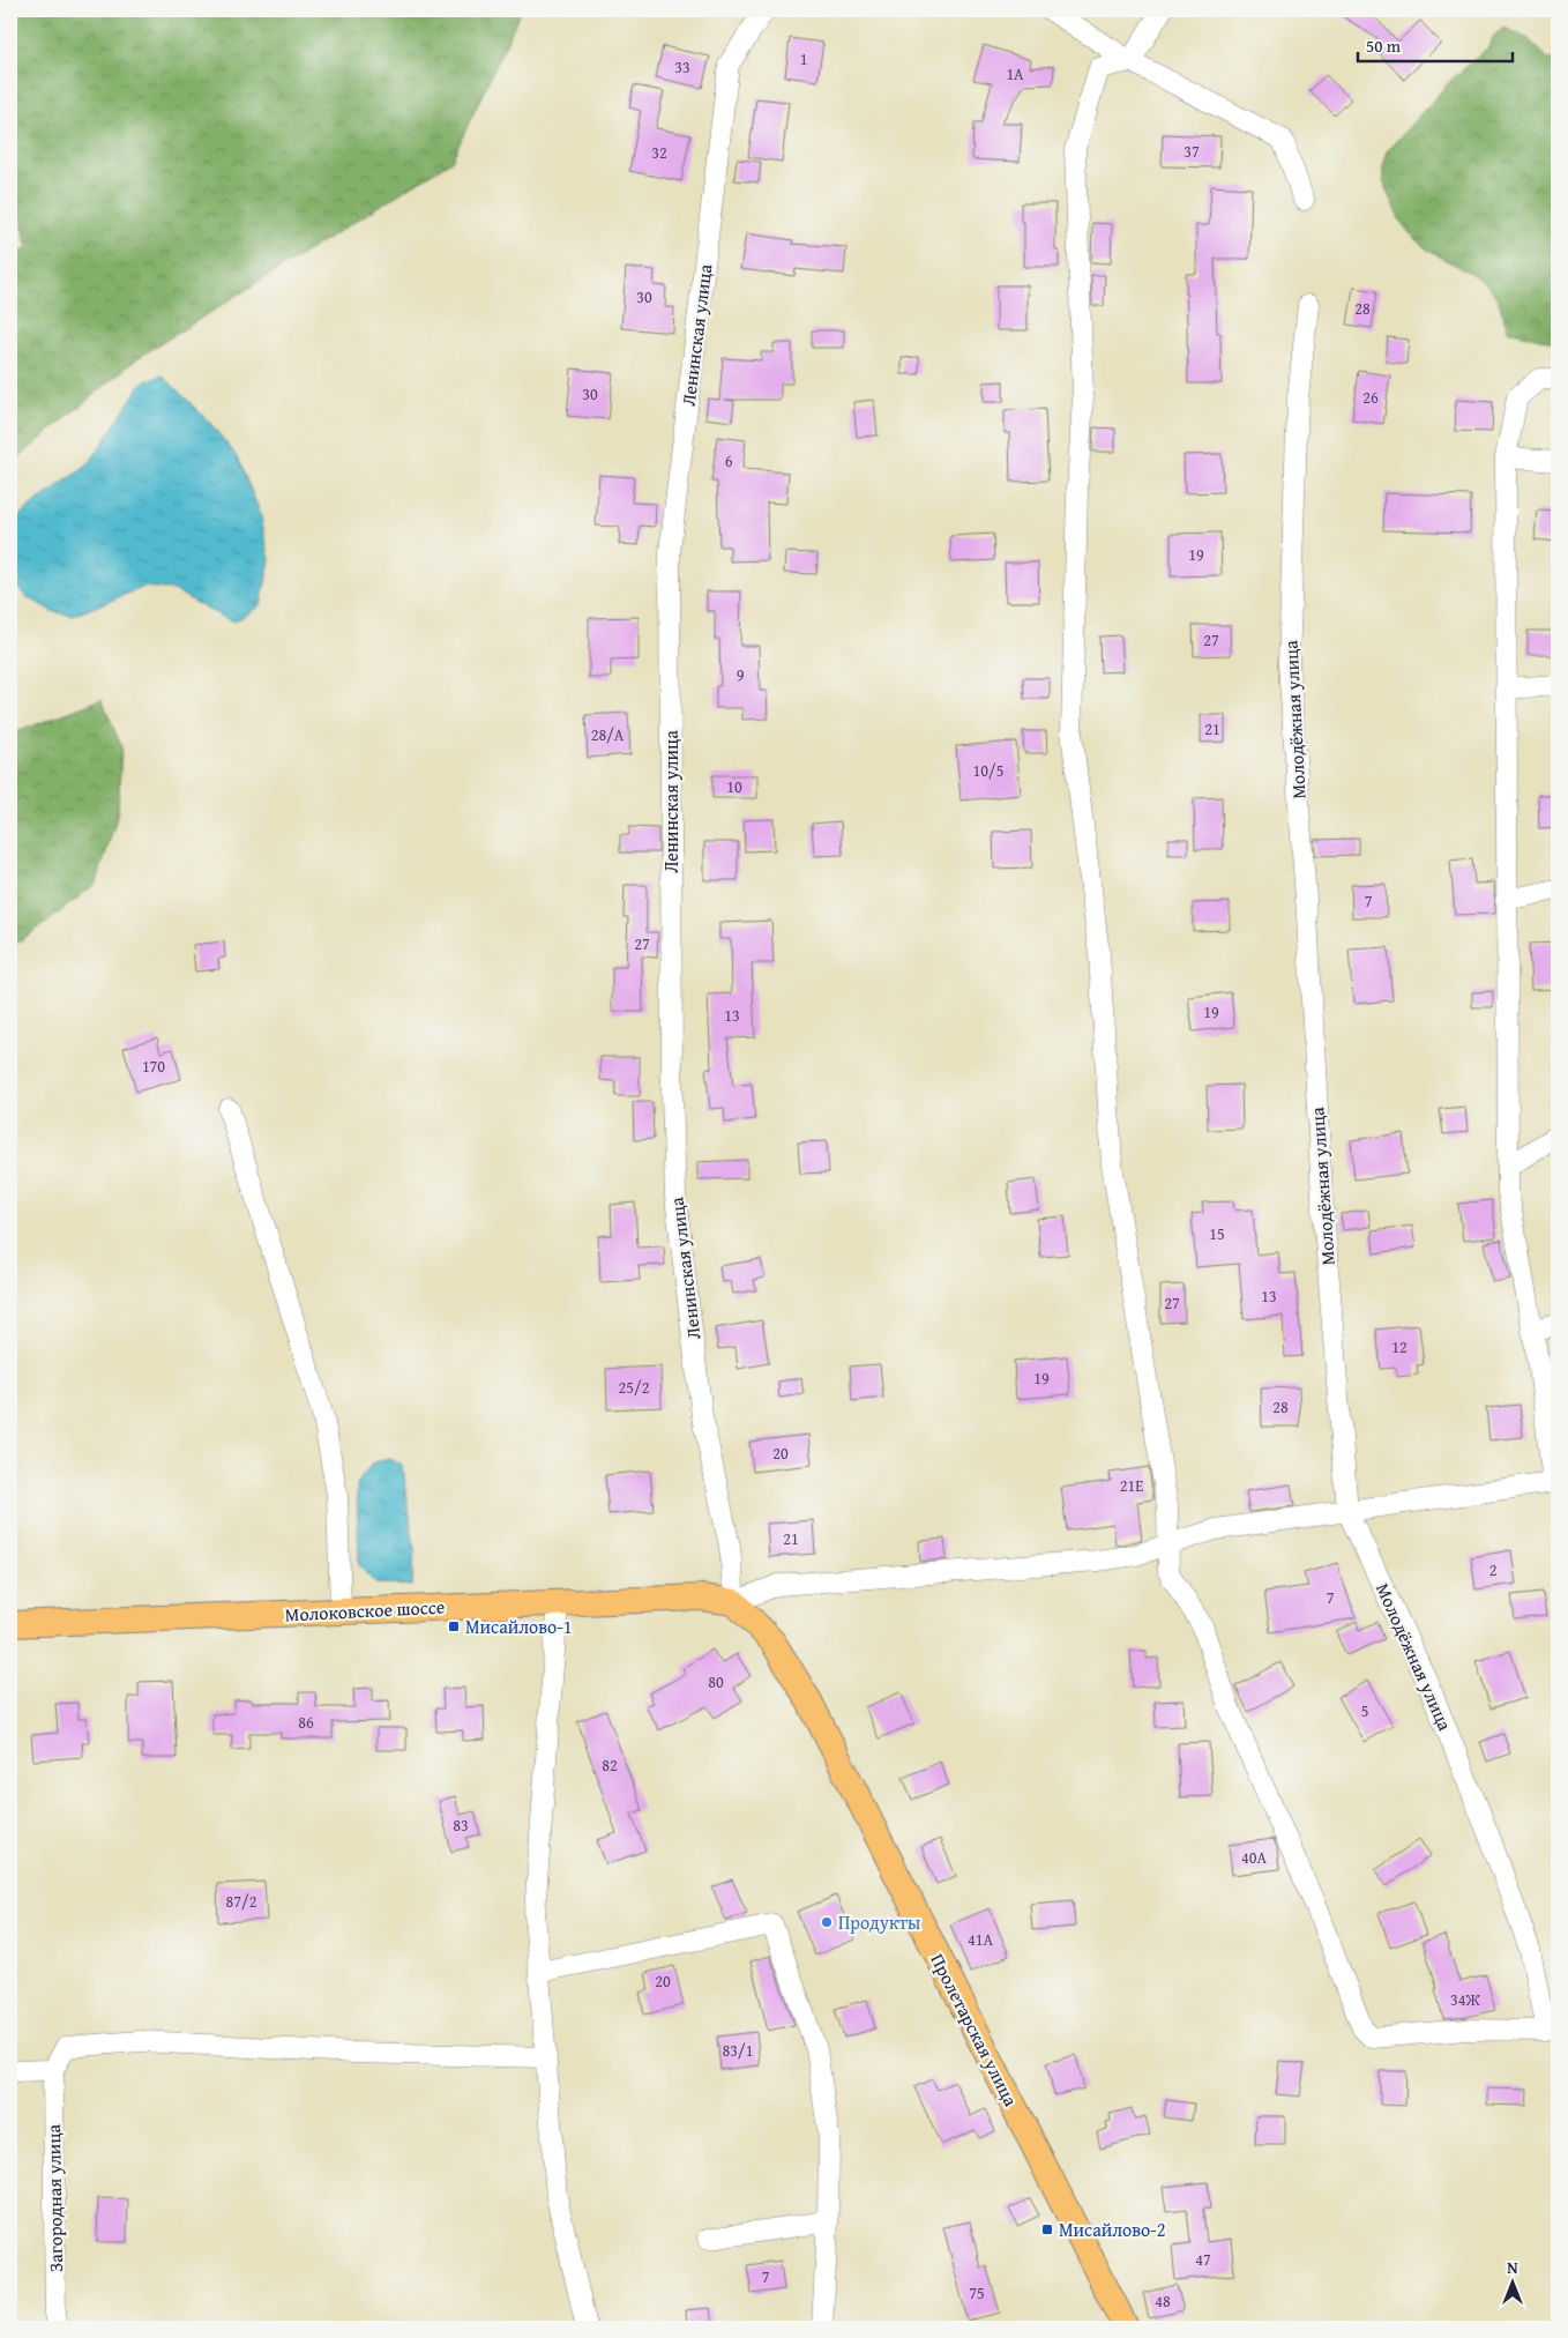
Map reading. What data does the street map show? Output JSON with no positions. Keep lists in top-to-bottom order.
{
  "streets": {
    "main road": ["Молоковское шоссе", "Пролетарская улица"],
    "street": ["Ленинская улица", "Молодёжная улица", "Загородная улица"]
  },
  "crossings": [
    ["Ленинская улица", "Молоковское шоссе"],
    ["Ленинская улица", "Пролетарская улица"],
    ["Молоковское шоссе", "Пролетарская улица"]
  ],
  "places": {
    "transit": ["Мисайлово-1", "Мисайлово-2"],
    "other": ["Продукты"]
  },
  "house_numbers": [
    "1",
    "33",
    "1А",
    "37",
    "32",
    "30",
    "28",
    "30",
    "26",
    "6",
    "19",
    "27",
    "9",
    "21",
    "28/А",
    "10/5",
    "10",
    "7",
    "27",
    "19",
    "13",
    "170",
    "15",
    "13",
    "27",
    "12",
    "19",
    "25/2",
    "28",
    "20",
    "21Е",
    "21",
    "2",
    "7",
    "80",
    "5",
    "86",
    "82",
    "83",
    "40А",
    "87/2",
    "41А",
    "20",
    "34Ж",
    "83/1",
    "47",
    "7",
    "75",
    "48"
  ],
  "scale_bar": "50 m",
  "north": "top"
}
